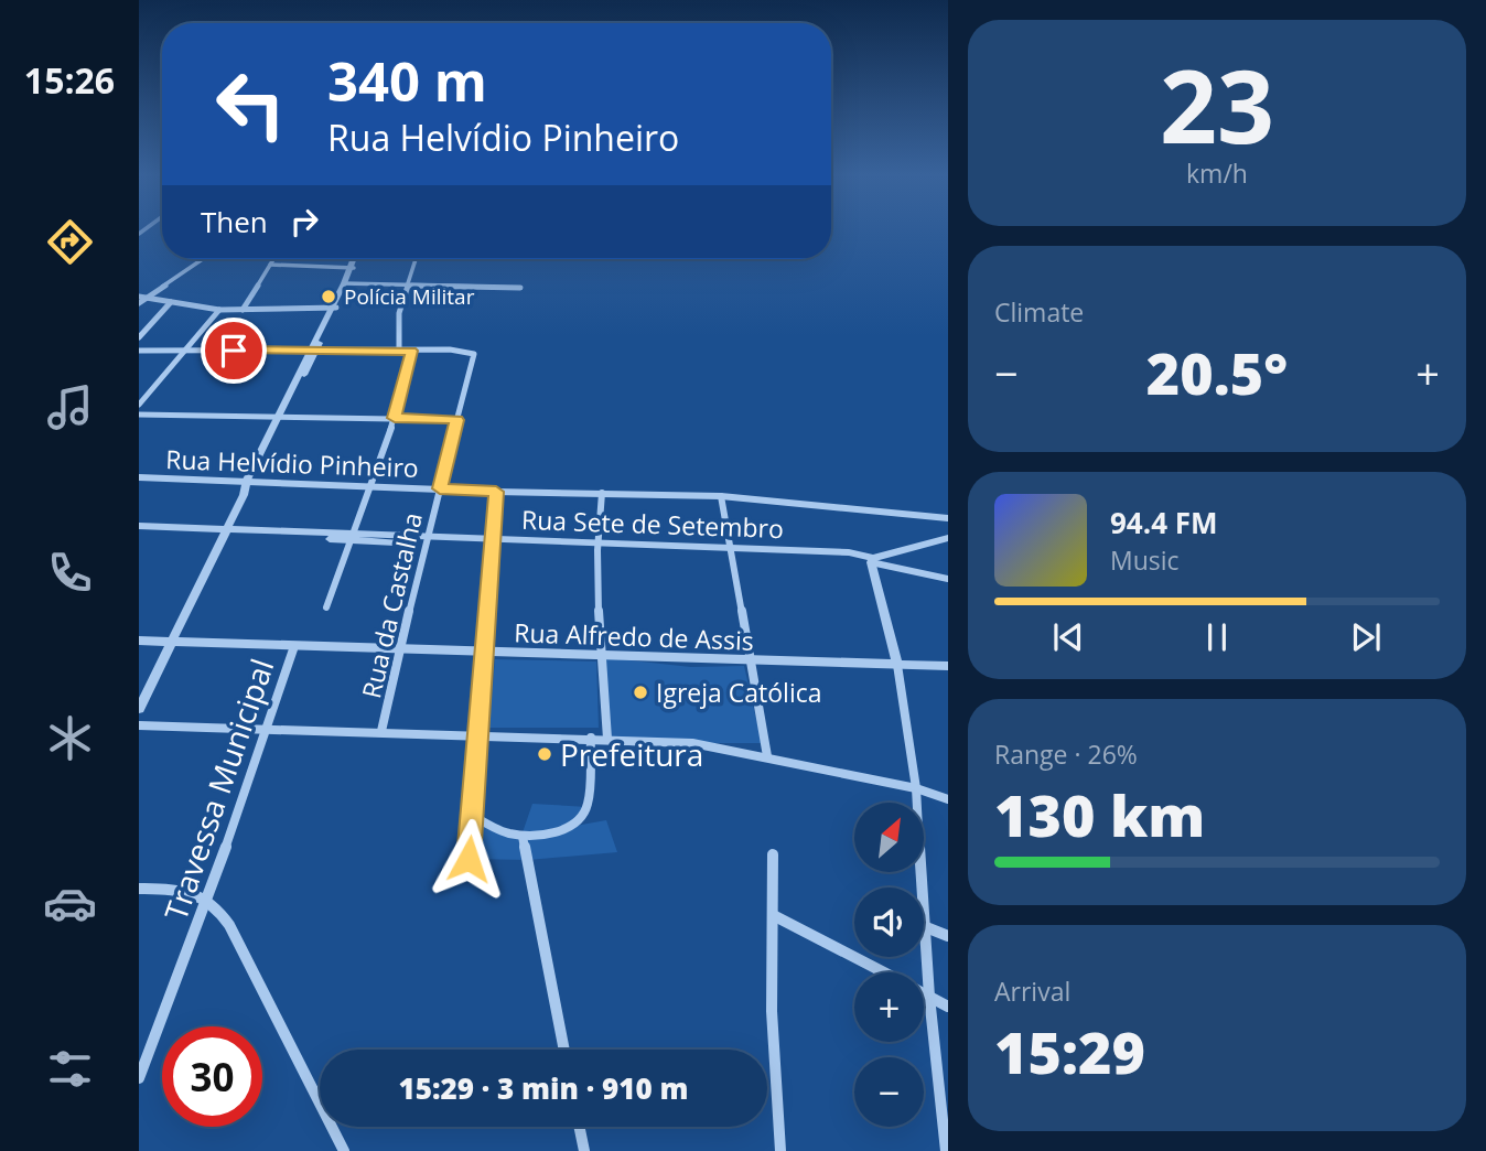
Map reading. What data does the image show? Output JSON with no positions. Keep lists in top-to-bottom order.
{
  "streets": {
    "street": [
      "Rua Helvídio Pinheiro",
      "Rua Sete de Setembro",
      "Rua da Castalha",
      "Rua Alfredo de Assis",
      "Travessa Municipal"
    ]
  },
  "crossings": [
    ["Rua Helvídio Pinheiro", "Rua da Castalha"],
    ["Rua Sete de Setembro", "Rua da Castalha"],
    ["Rua da Castalha", "Rua Alfredo de Assis"],
    ["Rua Alfredo de Assis", "Travessa Municipal"]
  ],
  "places": ["Polícia Militar", "Igreja Católica", "Prefeitura"],
  "north": "top right",
  "page": {
    "tabs": "15:26",
    "tile": [
      ["23", "km/h"],
      "Climate",
      ["Range · 26%", "130 km"],
      ["Arrival", "15:29"]
    ],
    "turn": ["340 m", "Rua Helvídio Pinheiro"],
    "then": "Then",
    "heat": ["−", "20.5°", "+"],
    "song": ["94.4 FM", "Music"],
    "map_buttons": ["+", "−"],
    "limit": "30",
    "trip": "15:29 · 3 min · 910 m"
  }
}
